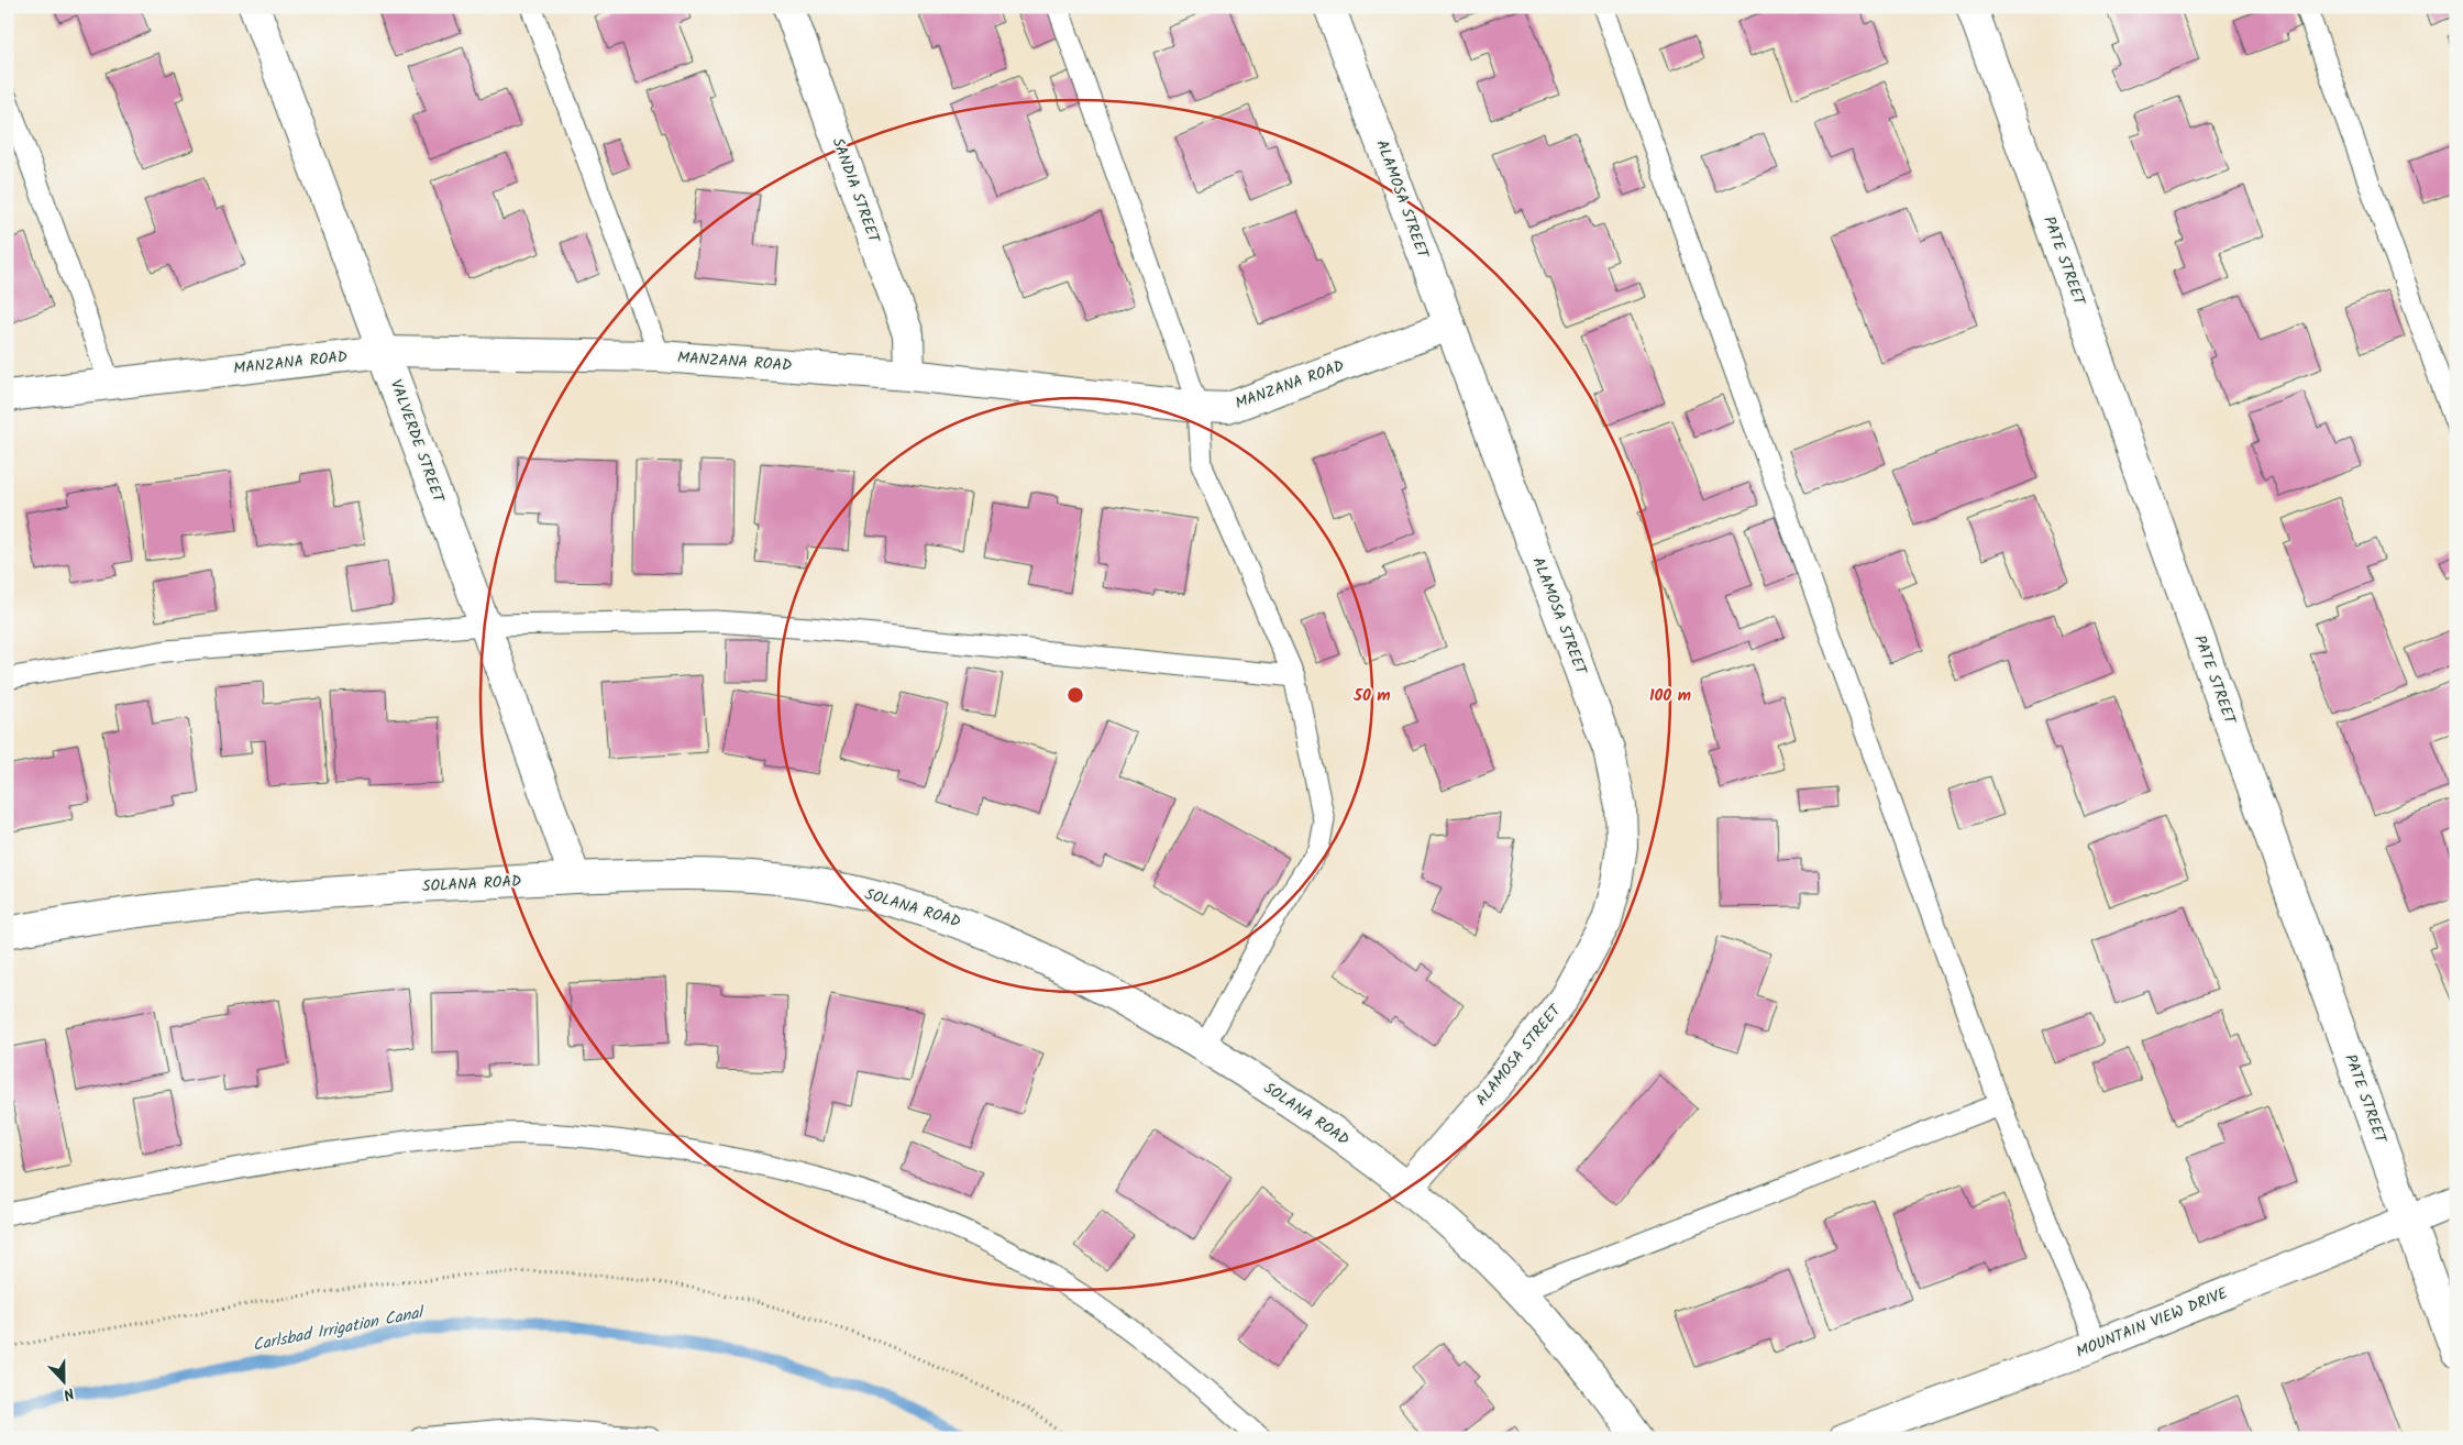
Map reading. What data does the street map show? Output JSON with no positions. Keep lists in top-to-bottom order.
{
  "streets": {
    "street": [
      "SANDIA STREET",
      "ALAMOSA STREET",
      "PATE STREET",
      "MANZANA ROAD",
      "VALVERDE STREET",
      "SOLANA ROAD",
      "MOUNTAIN VIEW DRIVE"
    ]
  },
  "crossings": [
    ["SANDIA STREET", "MANZANA ROAD"],
    ["ALAMOSA STREET", "MANZANA ROAD"],
    ["ALAMOSA STREET", "SOLANA ROAD"],
    ["PATE STREET", "MOUNTAIN VIEW DRIVE"],
    ["MANZANA ROAD", "VALVERDE STREET"],
    ["VALVERDE STREET", "SOLANA ROAD"]
  ],
  "water": ["Carlsbad Irrigation Canal"],
  "north": "bottom",
  "rings": ["50 m", "100 m"]
}
